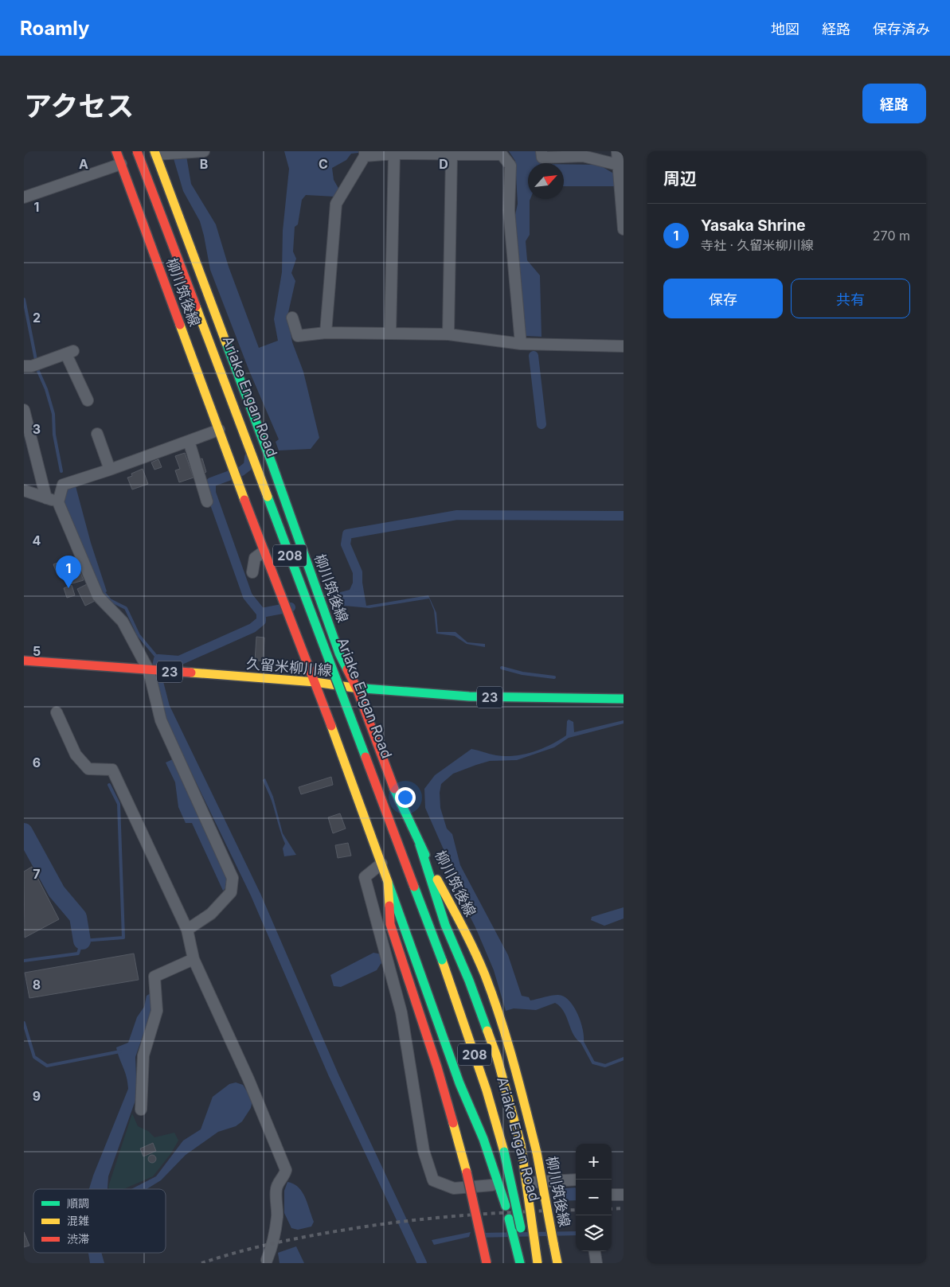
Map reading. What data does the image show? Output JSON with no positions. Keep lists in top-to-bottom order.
{
  "streets": {
    "main road": [
      "柳川筑後線",
      "Ariake Engan Road",
      "208",
      "久留米柳川線",
      "23"
    ]
  },
  "crossings": [
    ["柳川筑後線", "久留米柳川線"]
  ],
  "legend": ["順調", "混雑", "渋滞"],
  "north": "top right",
  "page": {
    "header": "Roamly",
    "nav": ["地図", "経路", "保存済み"],
    "title": "アクセス",
    "buttons": [
      "経路",
      ["保存", "共有"]
    ],
    "heading": "周辺",
    "list": [
      {
        "mark": "1",
        "name": "Yasaka Shrine",
        "note": "寺社 · 久留米柳川線",
        "value": "270 m"
      }
    ],
    "pins": "1",
    "map_buttons": ["+", "−"]
  },
  "grid": {
    "columns": [
      "A",
      "B",
      "C",
      "D"
    ],
    "rows": [
      "1",
      "2",
      "3",
      "4",
      "5",
      "6",
      "7",
      "8",
      "9"
    ]
  }
}
